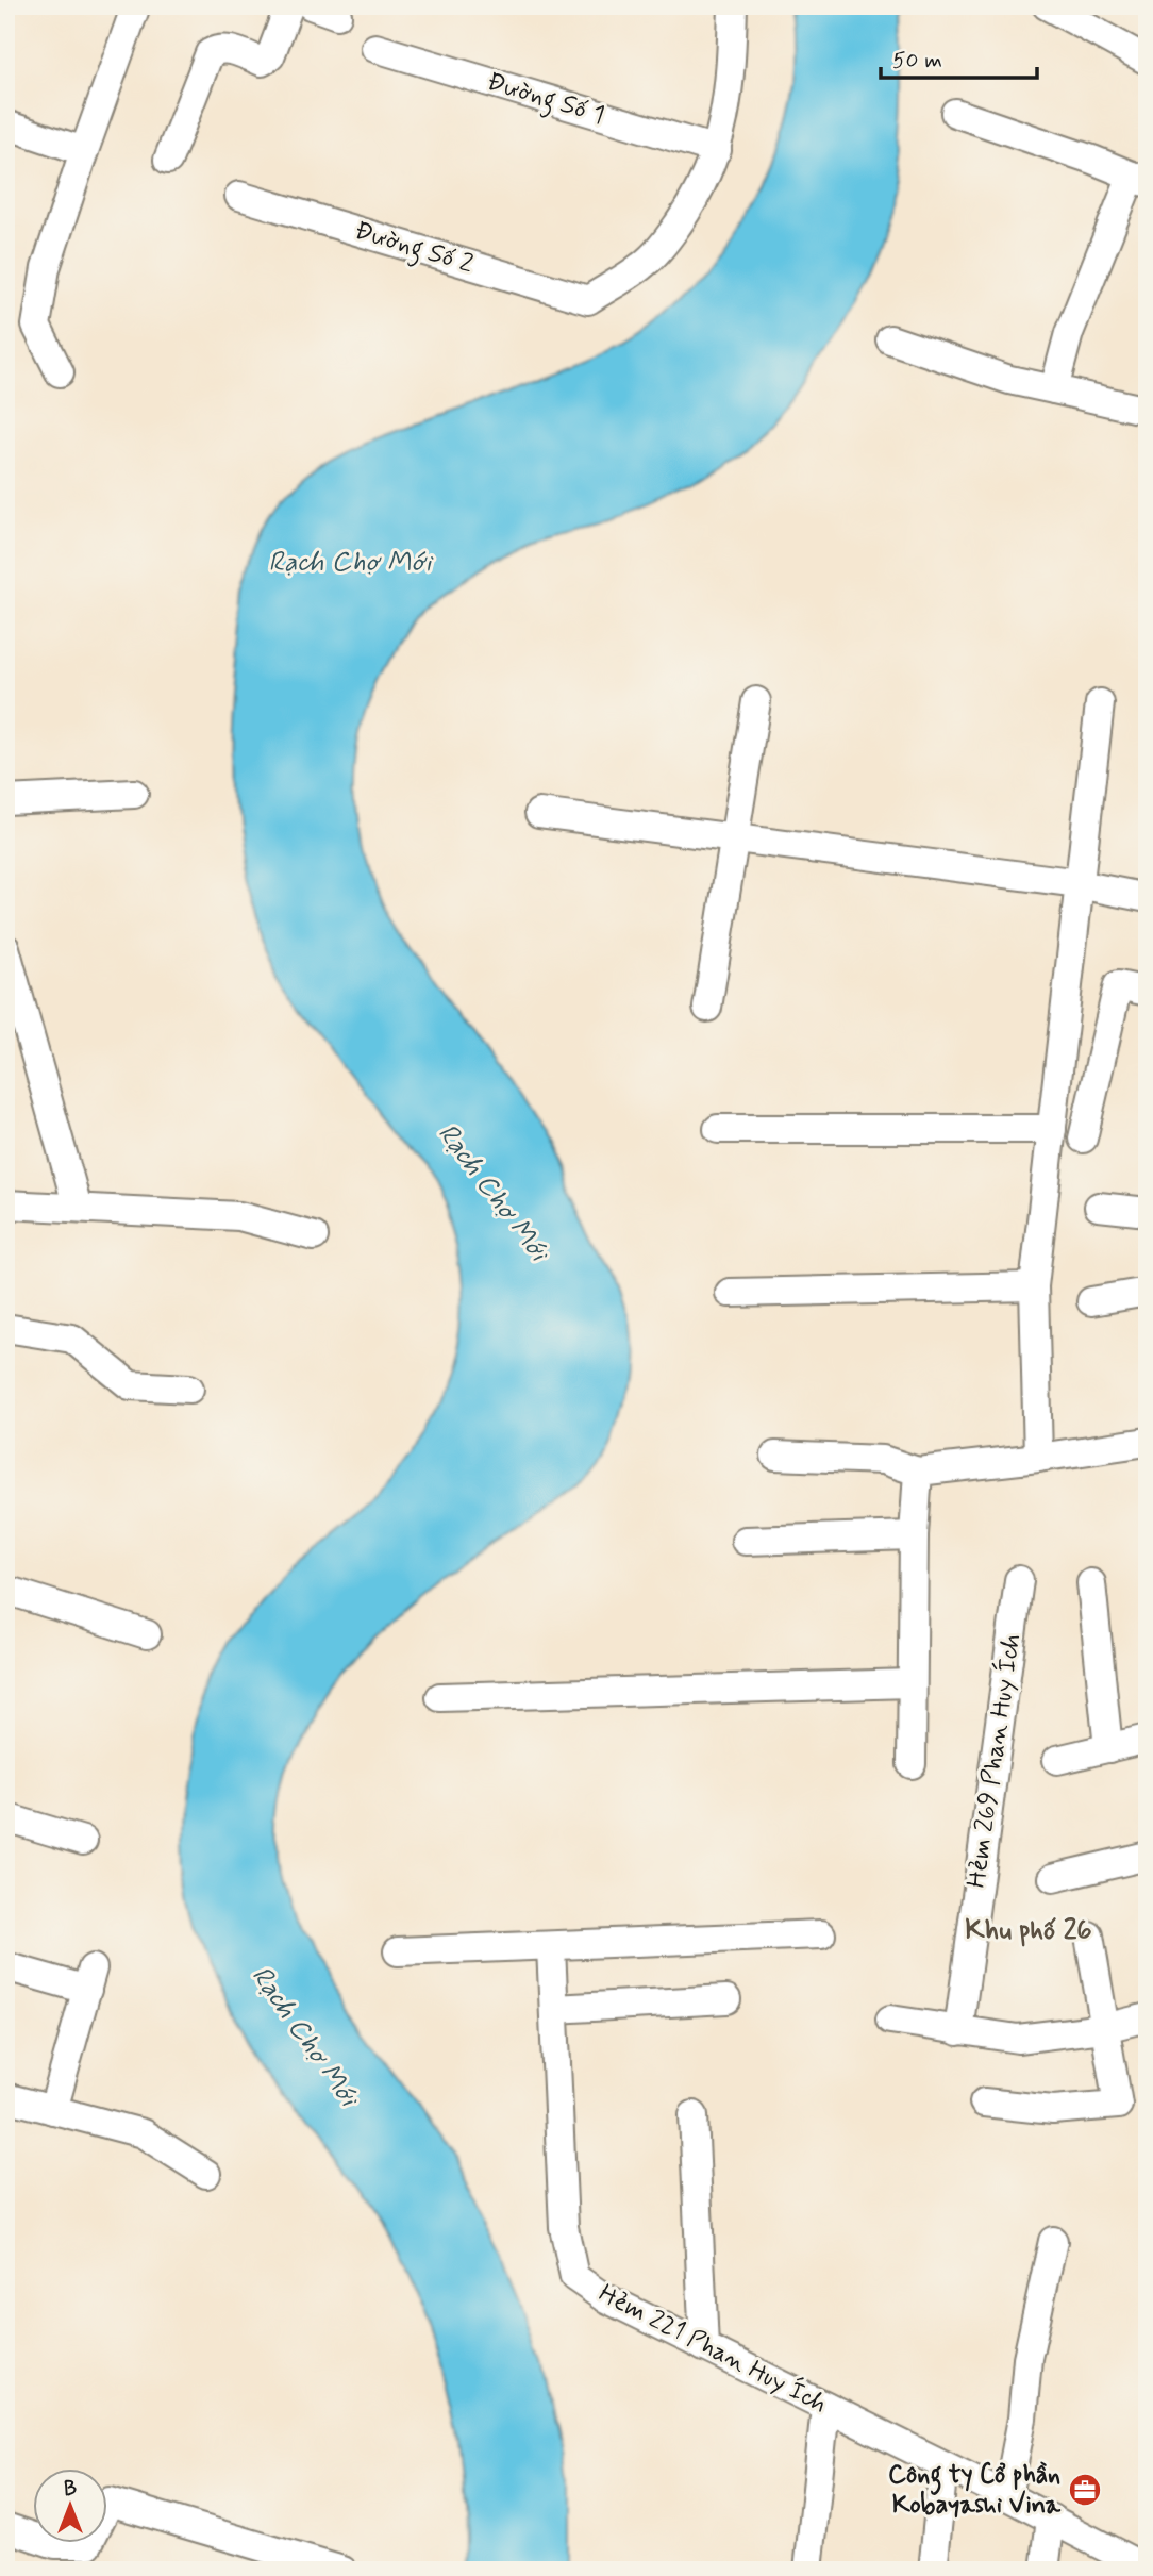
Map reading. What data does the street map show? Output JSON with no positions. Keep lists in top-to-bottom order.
{
  "streets": {
    "street": [
      "Đường Số 1",
      "Đường Số 2",
      "Hẻm 269 Phan Huy Ích",
      "Hẻm 221 Phan Huy Ích"
    ]
  },
  "crossings": [
    ["Đường Số 1", "Đường Số 2"]
  ],
  "districts": ["Khu phố 26"],
  "water": ["Rạch Chợ Mới"],
  "places": {
    "office": ["Công ty Cổ phần Kobayashi Vina"]
  },
  "scale_bar": "50 m",
  "north": "top"
}
